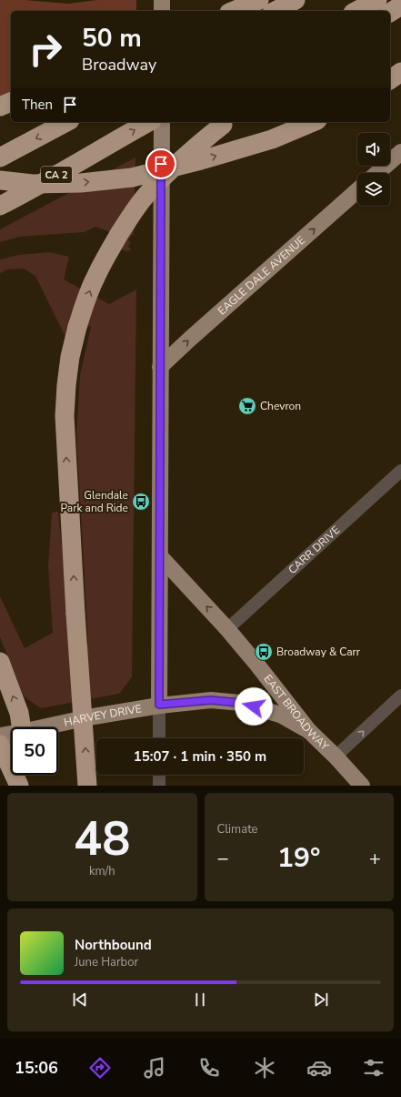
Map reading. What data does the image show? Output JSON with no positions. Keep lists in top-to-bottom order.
{
  "streets": {
    "highway": ["CA 2"],
    "main road": ["EAGLE DALE AVENUE", "EAST BROADWAY", "HARVEY DRIVE"],
    "street": ["CARR DRIVE"]
  },
  "crossings": [
    ["CARR DRIVE", "EAST BROADWAY"],
    ["EAST BROADWAY", "HARVEY DRIVE"]
  ],
  "one_way": ["EAGLE DALE AVENUE"],
  "places": {
    "supermarket": ["Chevron"],
    "bus stop": ["Glendale Park and Ride", "Broadway & Carr"]
  },
  "page": {
    "turn": ["50 m", "Broadway"],
    "then": "Then",
    "limit": "50",
    "trip": "15:07 · 1 min · 350 m",
    "tile": [
      ["48", "km/h"],
      "Climate"
    ],
    "heat": ["−", "19°", "+"],
    "song": ["Northbound", "June Harbor"],
    "tabs": "15:06"
  }
}
